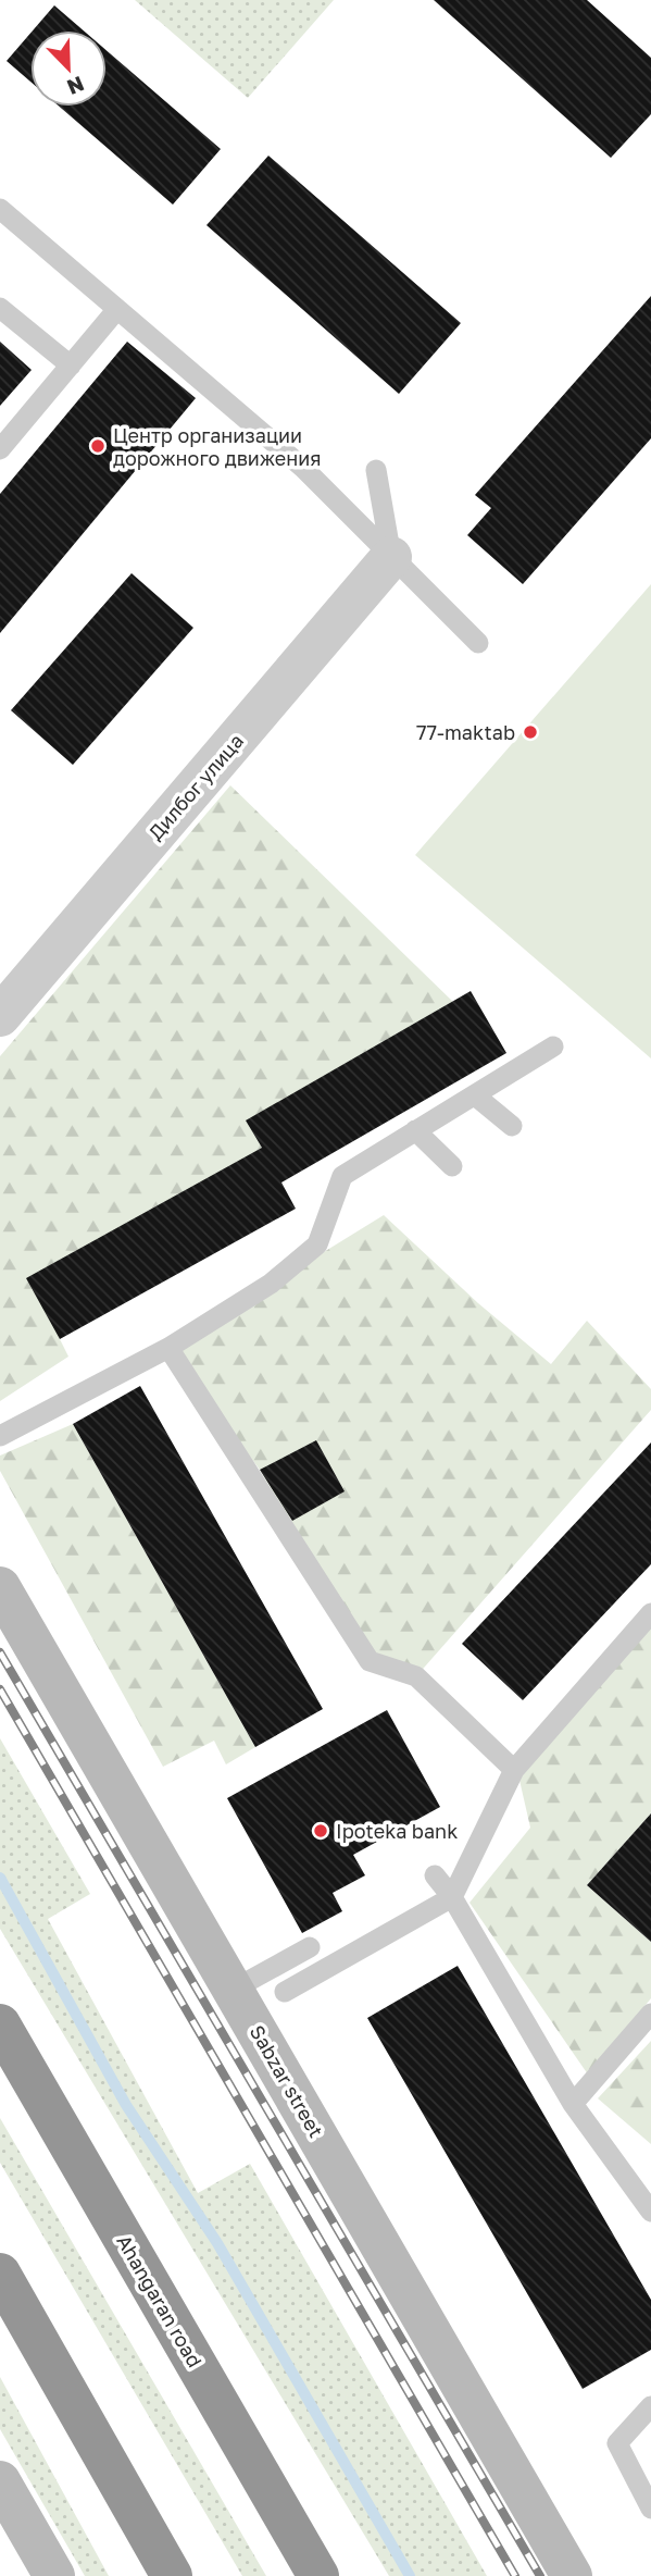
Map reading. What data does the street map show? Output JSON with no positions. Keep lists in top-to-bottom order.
{
  "streets": {
    "highway": ["Ahangaran road"],
    "street": ["Дилбог улица", "Sabzar street"]
  },
  "places": ["Центр организации дорожного движения", "77-maktab", "Ipoteka bank"],
  "north": "bottom right"
}
